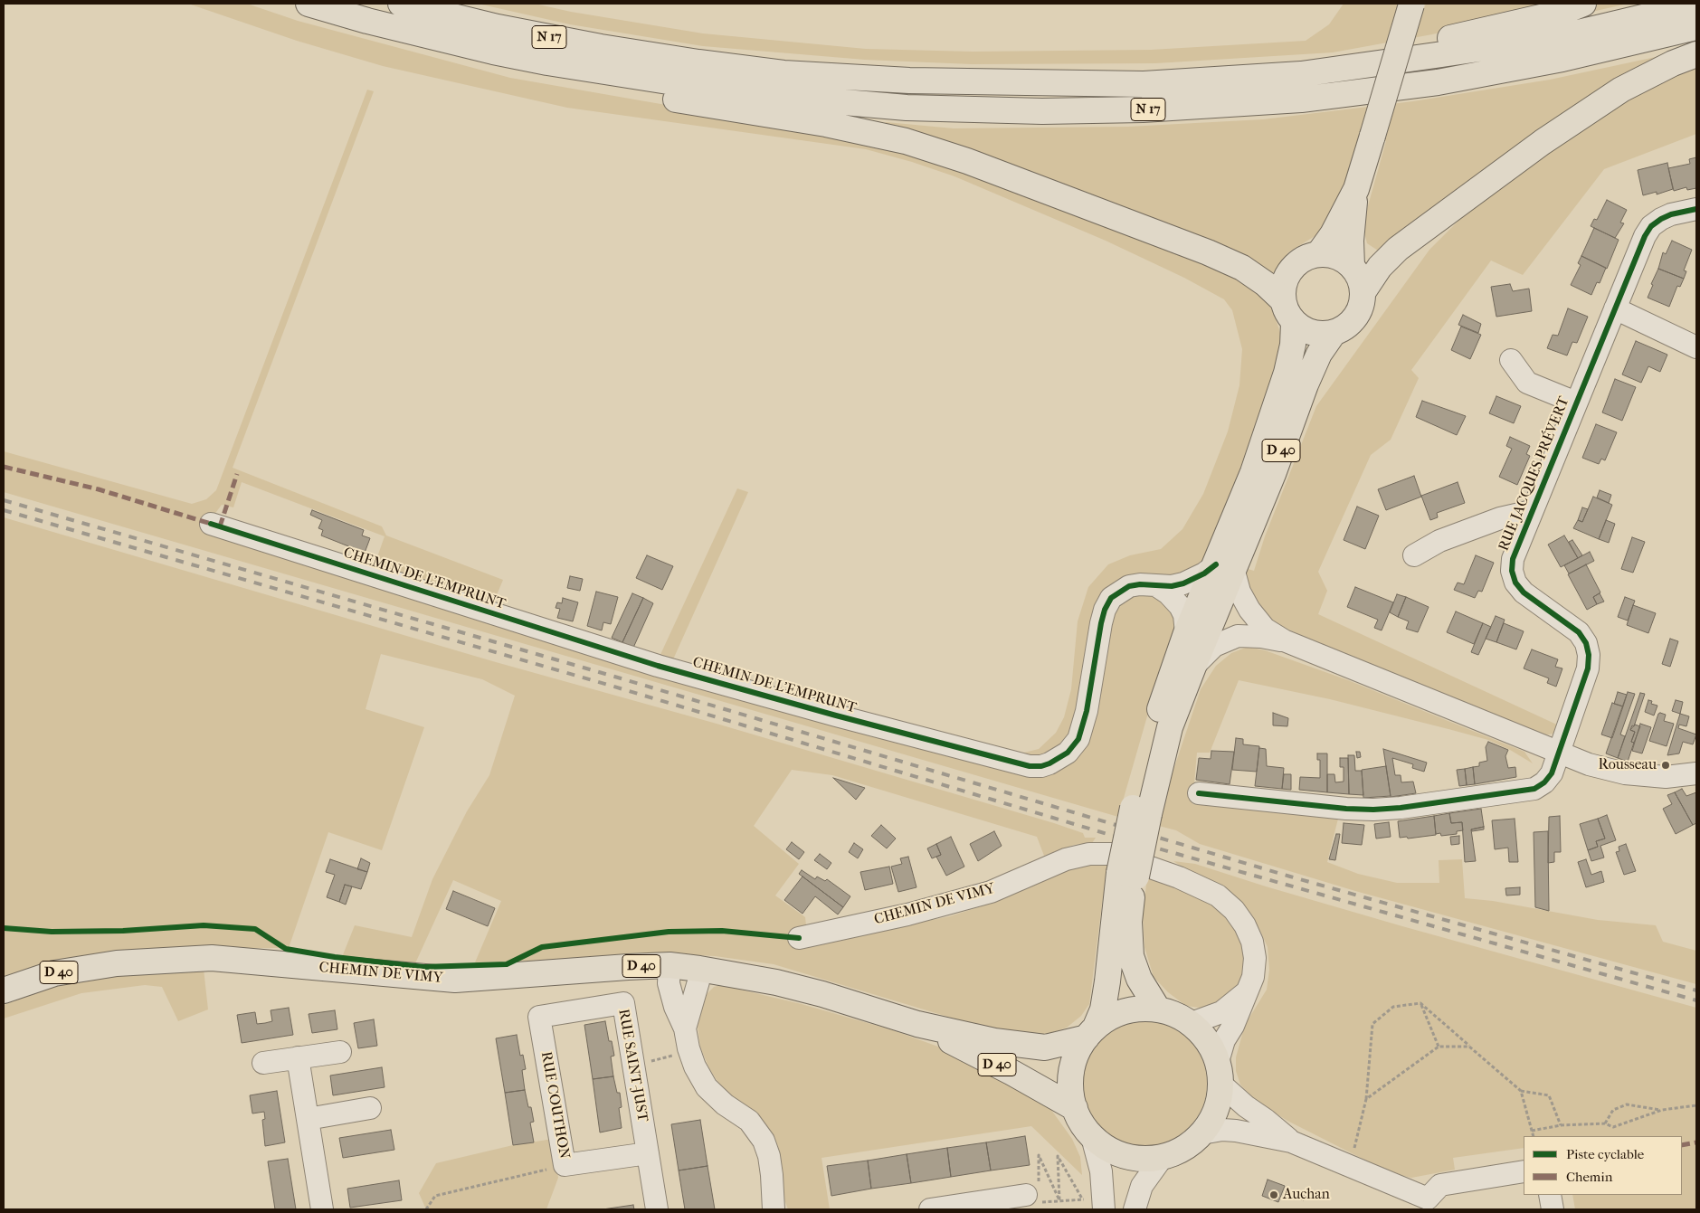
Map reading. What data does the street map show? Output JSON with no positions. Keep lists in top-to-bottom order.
{
  "streets": {
    "main road": ["N 17", "D 40", "CHEMIN DE VIMY"],
    "street": [
      "RUE JACQUES PRÉVERT",
      "CHEMIN DE L'EMPRUNT",
      "RUE SAINT-JUST",
      "RUE COUTHON"
    ]
  },
  "crossings": [
    ["D 40", "CHEMIN DE L'EMPRUNT"],
    ["D 40", "CHEMIN DE VIMY"],
    ["RUE SAINT-JUST", "RUE COUTHON"]
  ],
  "places": ["Rousseau", "Auchan"],
  "legend": ["Piste cyclable", "Chemin"]
}
